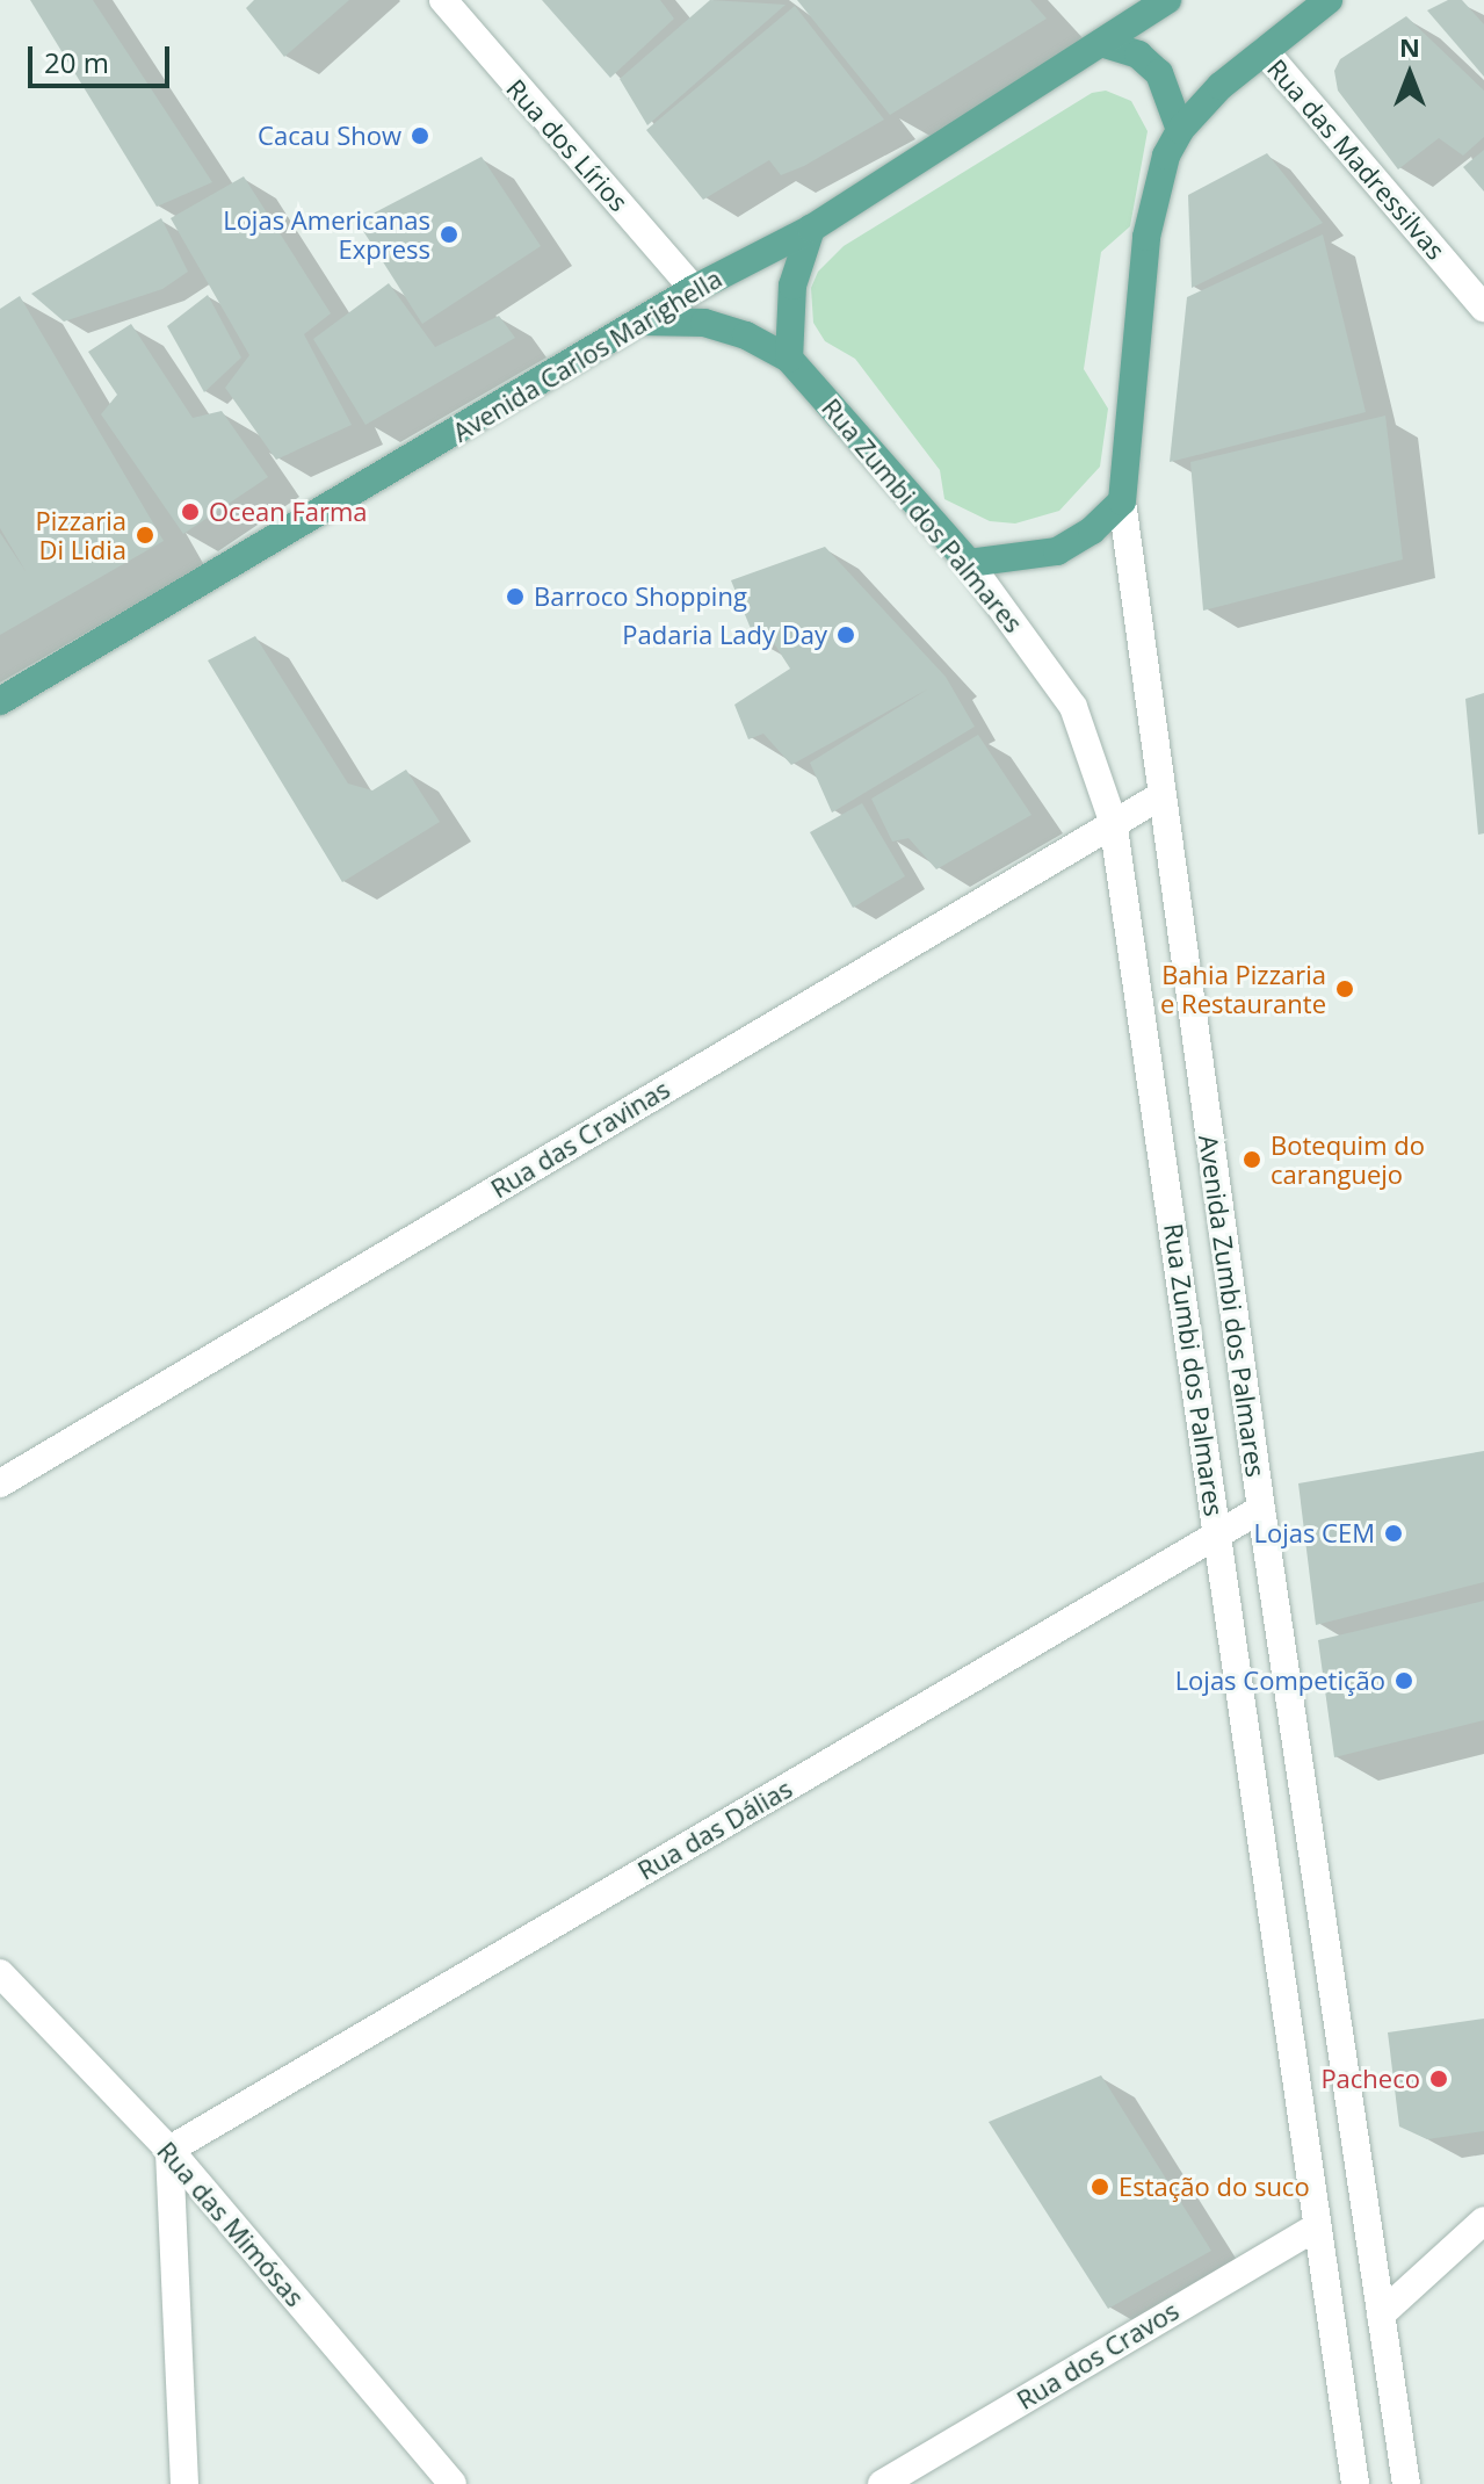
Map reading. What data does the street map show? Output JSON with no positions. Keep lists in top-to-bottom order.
{
  "streets": {
    "main road": ["Avenida Carlos Marighella", "Rua Zumbi dos Palmares", "Avenida Zumbi dos Palmares"],
    "street": [
      "Rua dos Lírios",
      "Rua das Madressilvas",
      "Rua das Cravinas",
      "Rua das Dálias",
      "Rua das Mimósas",
      "Rua dos Cravos"
    ]
  },
  "crossings": [
    ["Rua dos Lírios", "Avenida Carlos Marighella"],
    ["Rua Zumbi dos Palmares", "Rua das Cravinas"],
    ["Rua Zumbi dos Palmares", "Rua das Dálias"],
    ["Rua Zumbi dos Palmares", "Rua dos Cravos"],
    ["Rua das Cravinas", "Avenida Zumbi dos Palmares"],
    ["Avenida Zumbi dos Palmares", "Rua das Dálias"],
    ["Rua das Dálias", "Rua das Mimósas"]
  ],
  "places": [
    "Cacau Show",
    "Lojas Americanas Express",
    "Ocean Farma",
    "Pizzaria Di Lidia",
    "Barroco Shopping",
    "Padaria Lady Day",
    "Bahia Pizzaria e Restaurante",
    "Botequim do caranguejo",
    "Lojas CEM",
    "Lojas Competição",
    "Pacheco",
    "Estação do suco"
  ],
  "scale_bar": "20 m",
  "north": "top"
}
